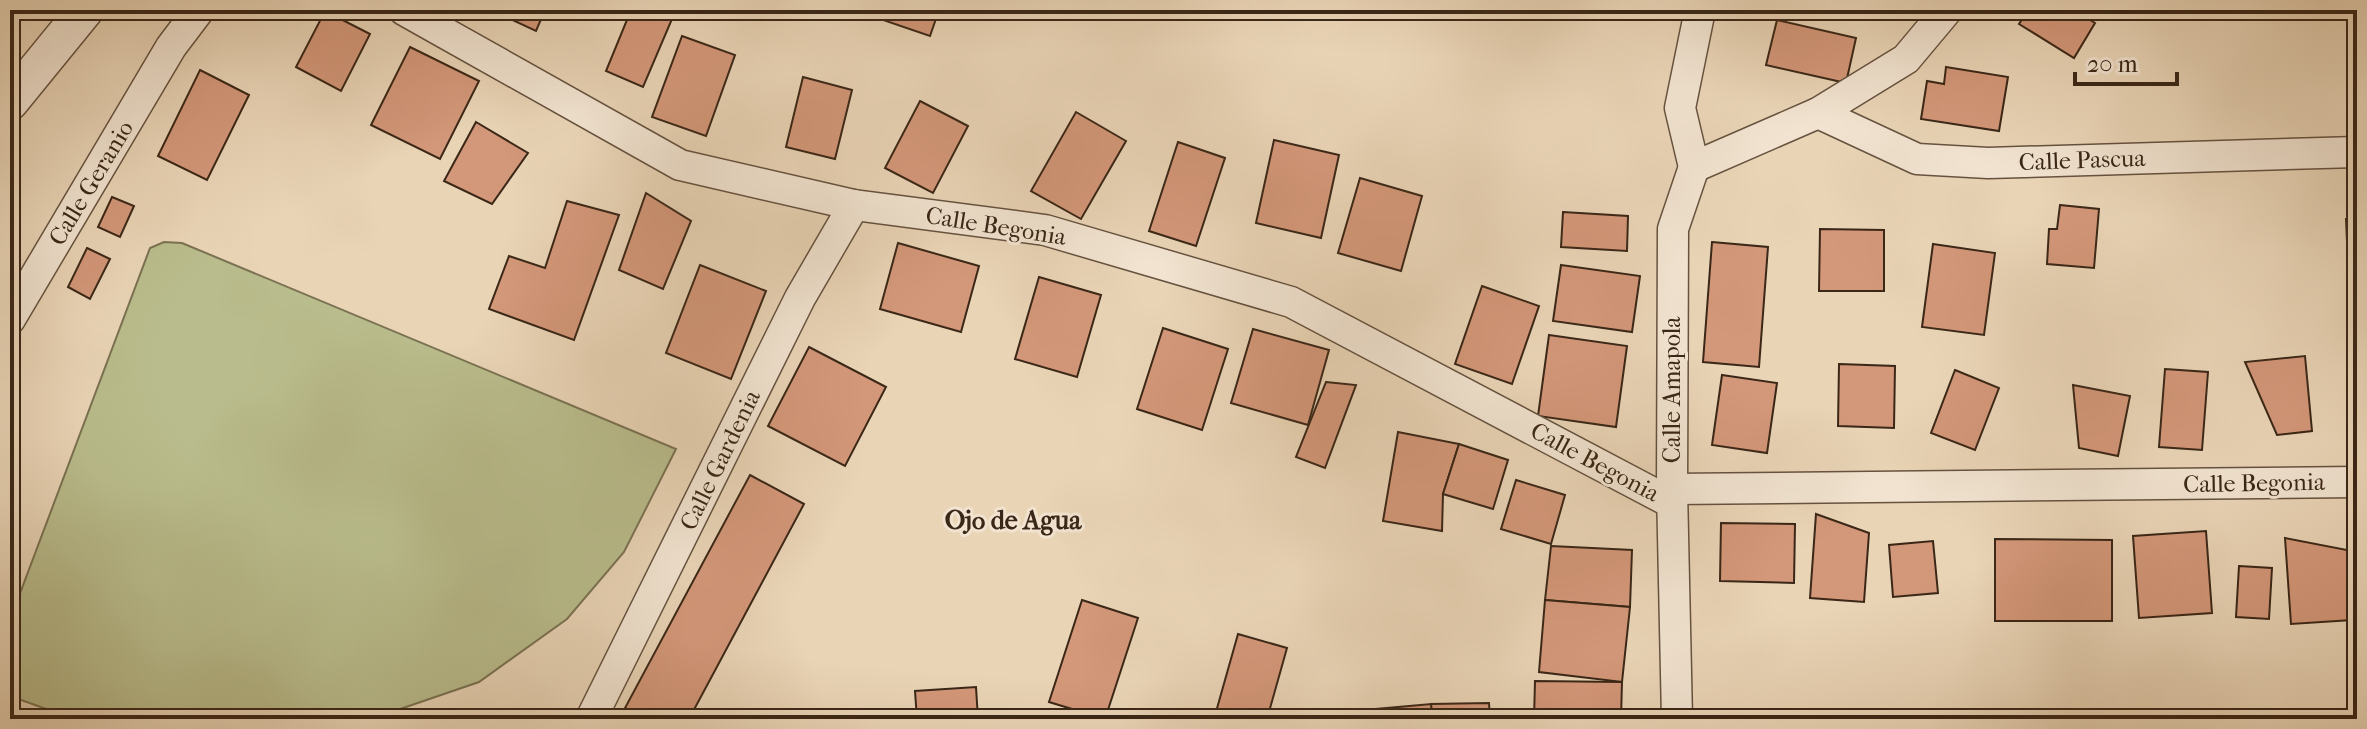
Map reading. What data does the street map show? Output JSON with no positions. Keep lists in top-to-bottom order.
{
  "streets": {
    "street": [
      "Calle Pascua",
      "Calle Geranio",
      "Calle Begonia",
      "Calle Amapola",
      "Calle Gardenia"
    ]
  },
  "crossings": [
    ["Calle Begonia", "Calle Amapola"],
    ["Calle Begonia", "Calle Gardenia"]
  ],
  "districts": ["Ojo de Agua"],
  "scale_bar": "20 m"
}
